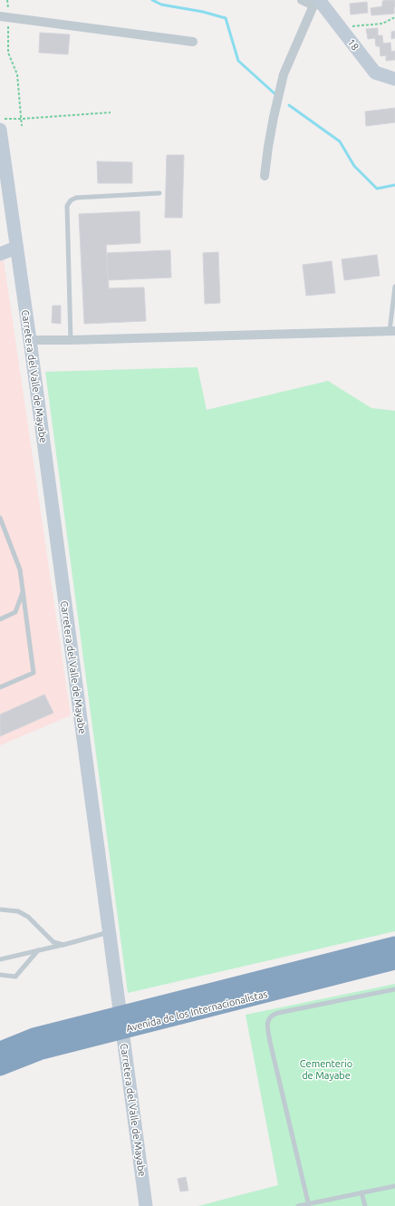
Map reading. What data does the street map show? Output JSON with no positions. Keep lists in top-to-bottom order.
{
  "streets": {
    "highway": ["Avenida de los Internacionalistas"],
    "main road": ["18", "Carretera del Valle de Mayabe"]
  },
  "crossings": [
    ["Carretera del Valle de Mayabe", "Avenida de los Internacionalistas"]
  ],
  "parks": ["Cementerio de Mayabe"]
}
